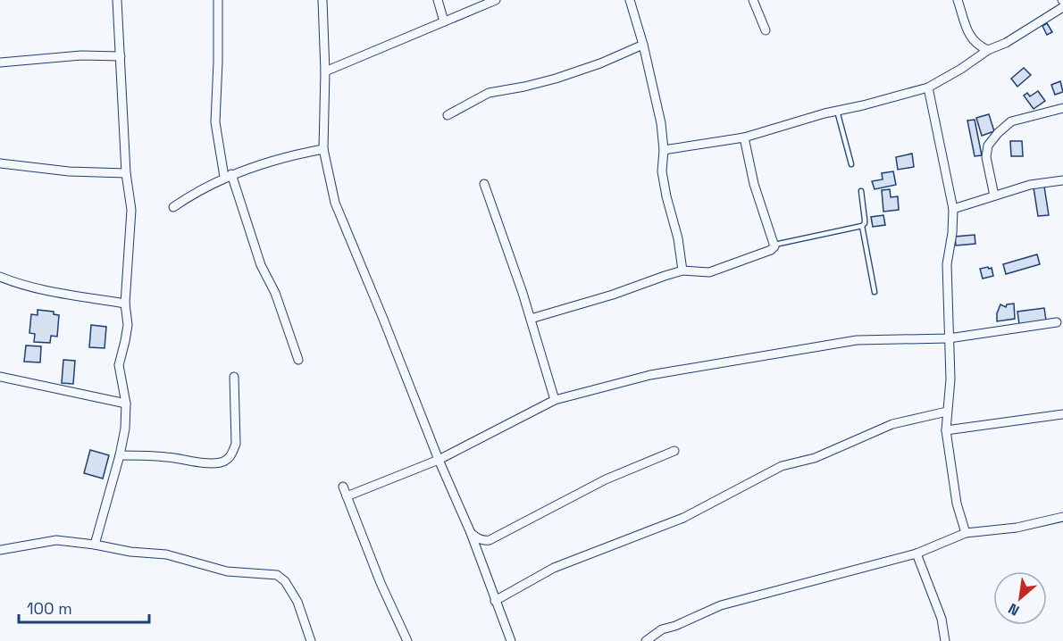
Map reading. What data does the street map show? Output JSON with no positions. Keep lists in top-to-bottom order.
{
  "scale_bar": "100 m",
  "north": "bottom left"
}
